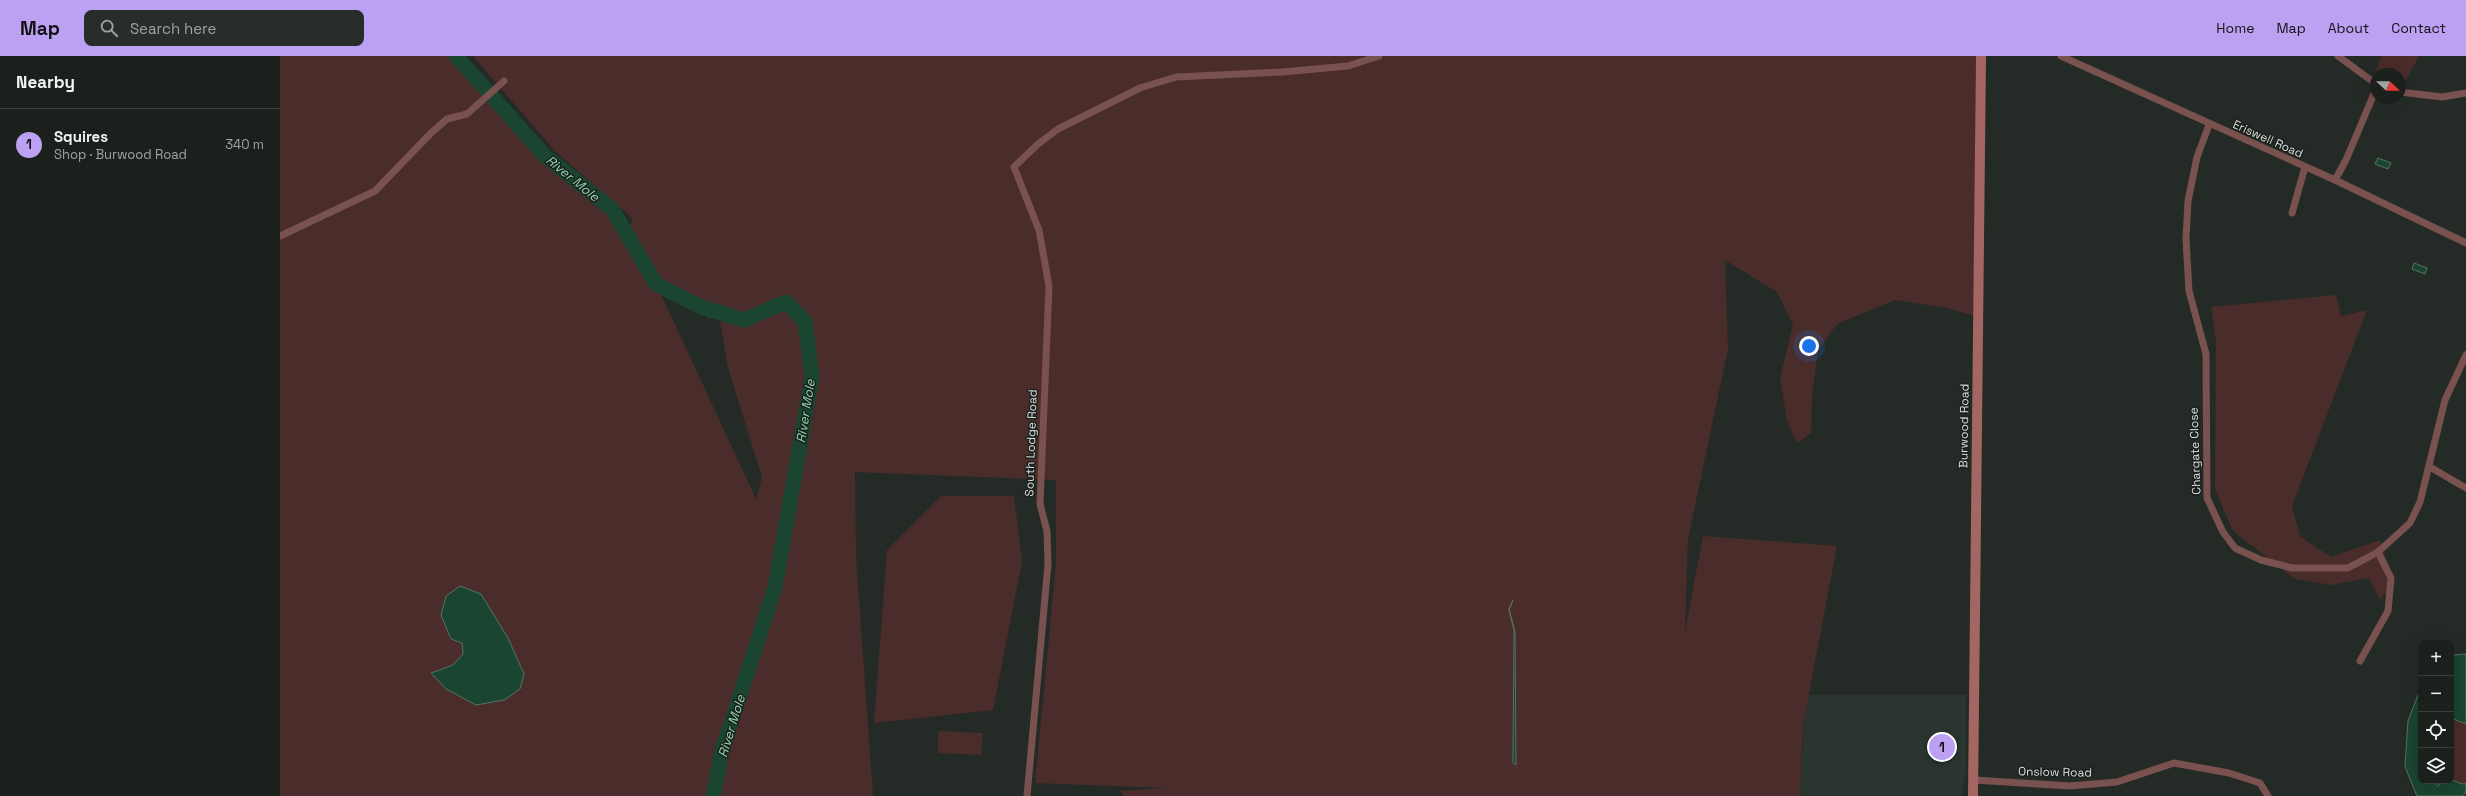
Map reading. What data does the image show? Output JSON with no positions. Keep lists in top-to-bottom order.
{
  "streets": {
    "street": [
      "Eriswell Road",
      "Burwood Road",
      "South Lodge Road",
      "Chargate Close",
      "Onslow Road"
    ]
  },
  "crossings": [
    ["Eriswell Road", "Chargate Close"],
    ["Burwood Road", "Onslow Road"]
  ],
  "water": ["River Mole"],
  "north": "right",
  "page": {
    "header": "Map",
    "search": "Search here",
    "nav": [
      "Home",
      "Map",
      "About",
      "Contact"
    ],
    "heading": "Nearby",
    "list": [
      {
        "mark": "1",
        "name": "Squires",
        "note": "Shop · Burwood Road",
        "value": "340 m"
      }
    ],
    "map_buttons": ["+", "−"],
    "pins": "1"
  }
}
